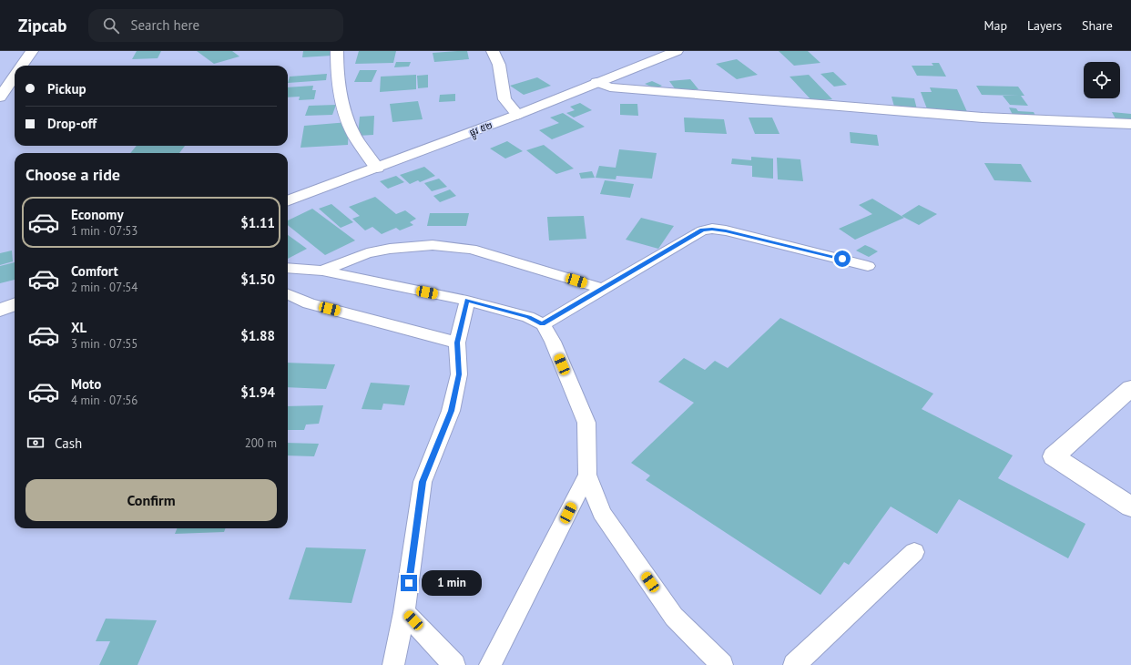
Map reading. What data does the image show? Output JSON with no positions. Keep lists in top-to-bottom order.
{
  "streets": {
    "street": ["ផ្លូវ ៥២"]
  },
  "page": {
    "header": "Zipcab",
    "search": "Search here",
    "nav": ["Map", "Layers", "Share"],
    "banner": ["Pickup", "Drop-off"],
    "heading": "Choose a ride",
    "list": [
      {
        "name": "Economy",
        "note": "1 min · 07:53",
        "value": "$1.11"
      },
      {
        "name": "Comfort",
        "note": "2 min · 07:54",
        "value": "$1.50"
      },
      {
        "name": "XL",
        "note": "3 min · 07:55",
        "value": "$1.88"
      },
      {
        "name": "Moto",
        "note": "4 min · 07:56",
        "value": "$1.94"
      }
    ],
    "pay": ["Cash", "200 m"],
    "buttons": "Confirm",
    "bubble": "1 min"
  }
}
